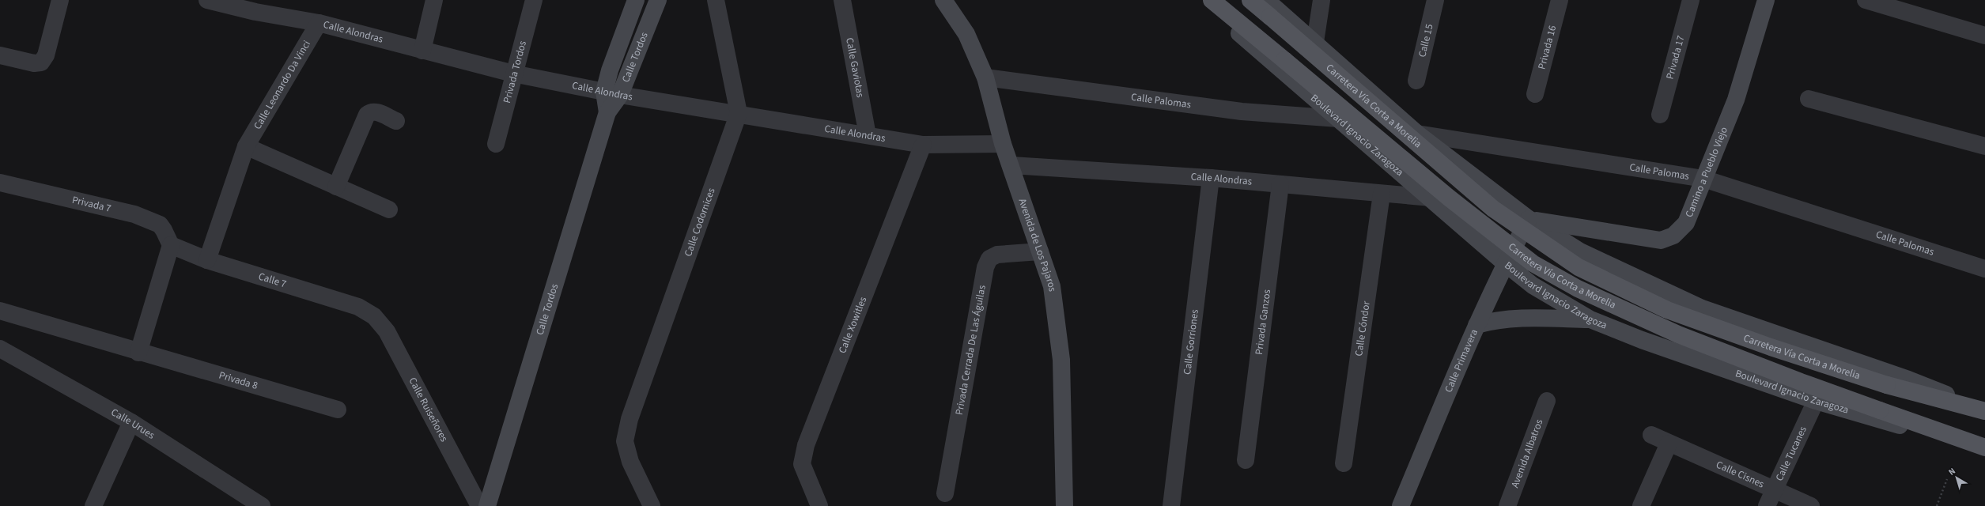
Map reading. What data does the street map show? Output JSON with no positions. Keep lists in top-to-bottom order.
{
  "streets": {
    "main road": ["Carretera Vía Corta a Morelia"],
    "street": [
      "Calle Alondras",
      "Calle 15",
      "Privada 16",
      "Calle Tordos",
      "Privada 17",
      "Calle Gaviotas",
      "Privada Tordos",
      "Calle Leonardo Da Vinci",
      "Calle Palomas",
      "Boulevard Ignacio Zaragoza",
      "Camino a Pueblo Viejo",
      "Privada 7",
      "Calle Codornices",
      "Avenida de Los Pajaros",
      "Calle 7",
      "Privada Ganzos",
      "Calle Xowitles",
      "Calle Cóndor",
      "Calle Gorriones",
      "Privada Cerrada De Las Águilas",
      "Calle Primavera",
      "Privada 8",
      "Calle Ruiseñores",
      "Calle Urues",
      "Calle Tucanes",
      "Avenida Albatros",
      "Calle Cisnes"
    ]
  },
  "crossings": [
    ["Calle Alondras", "Calle Tordos"],
    ["Calle Alondras", "Calle Gaviotas"],
    ["Calle Alondras", "Privada Tordos"],
    ["Calle Alondras", "Calle Leonardo Da Vinci"],
    ["Calle Alondras", "Boulevard Ignacio Zaragoza"],
    ["Calle Alondras", "Calle Codornices"],
    ["Calle Alondras", "Avenida de Los Pajaros"],
    ["Calle Alondras", "Privada Ganzos"],
    ["Calle Alondras", "Calle Xowitles"],
    ["Calle Alondras", "Calle Cóndor"],
    ["Calle Alondras", "Calle Gorriones"],
    ["Calle Leonardo Da Vinci", "Calle 7"],
    ["Calle Palomas", "Boulevard Ignacio Zaragoza"],
    ["Calle Palomas", "Camino a Pueblo Viejo"],
    ["Calle Palomas", "Avenida de Los Pajaros"],
    ["Carretera Vía Corta a Morelia", "Boulevard Ignacio Zaragoza"],
    ["Boulevard Ignacio Zaragoza", "Calle Primavera"],
    ["Boulevard Ignacio Zaragoza", "Calle Tucanes"],
    ["Camino a Pueblo Viejo", "Calle Primavera"],
    ["Privada 7", "Calle 7"],
    ["Avenida de Los Pajaros", "Privada Cerrada De Las Águilas"],
    ["Calle 7", "Calle Ruiseñores"],
    ["Calle Tucanes", "Calle Cisnes"]
  ],
  "north": "top left"
}
